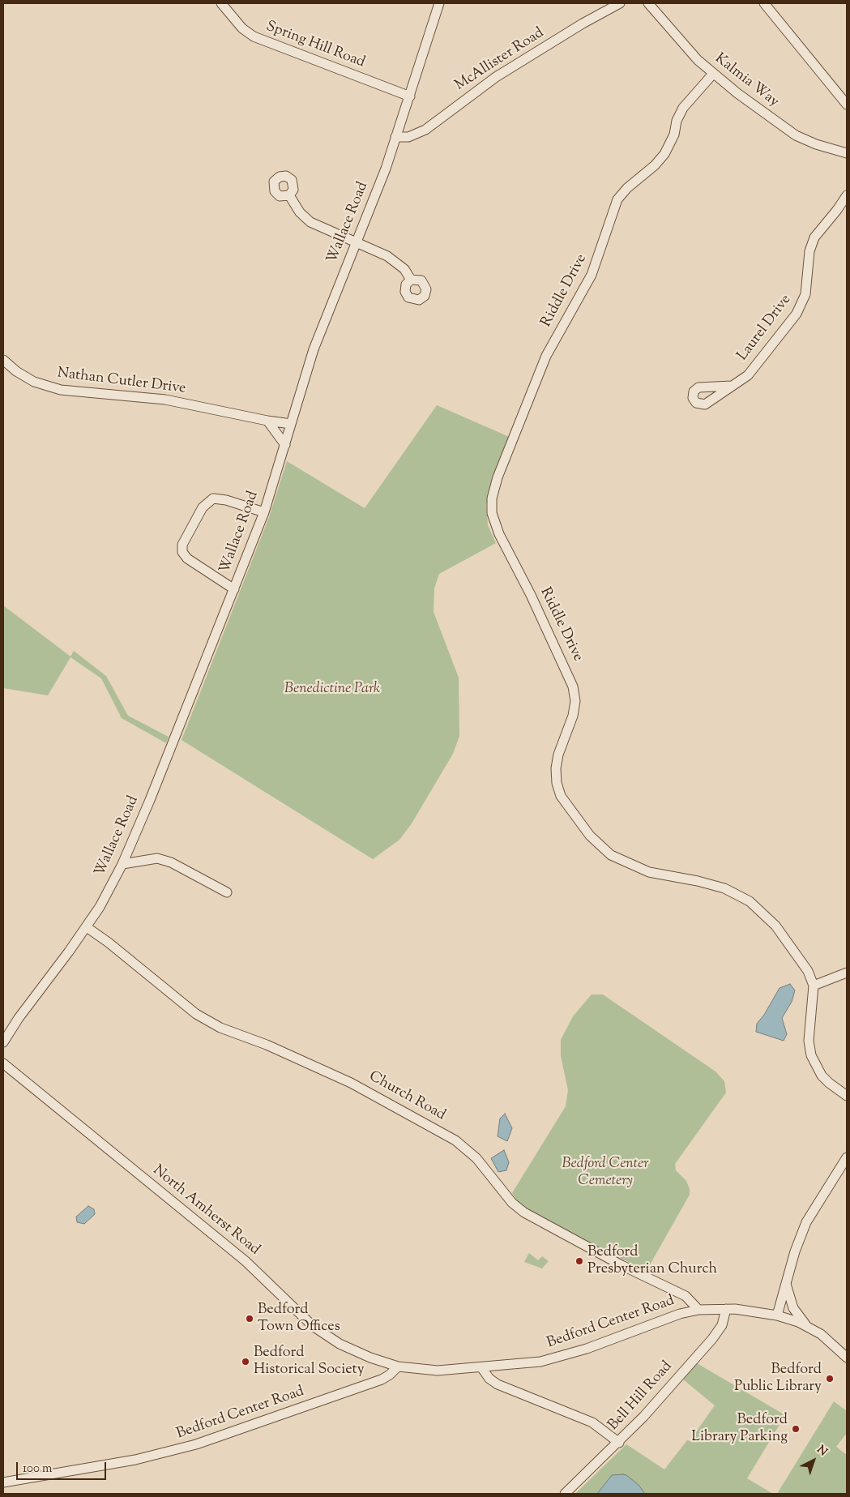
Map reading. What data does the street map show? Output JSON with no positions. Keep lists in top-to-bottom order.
{
  "streets": {
    "street": [
      "Spring Hill Road",
      "McAllister Road",
      "Kalmia Way",
      "Wallace Road",
      "Riddle Drive",
      "Laurel Drive",
      "Nathan Cutler Drive",
      "Church Road",
      "North Amherst Road",
      "Bedford Center Road",
      "Bell Hill Road"
    ]
  },
  "crossings": [
    ["Spring Hill Road", "Wallace Road"],
    ["McAllister Road", "Wallace Road"],
    ["Kalmia Way", "Riddle Drive"],
    ["Wallace Road", "Nathan Cutler Drive"],
    ["Wallace Road", "Church Road"],
    ["Church Road", "Bedford Center Road"],
    ["North Amherst Road", "Bedford Center Road"],
    ["Bedford Center Road", "Bell Hill Road"]
  ],
  "parks": ["Benedictine Park", "Bedford Center Cemetery"],
  "places": [
    "Bedford Presbyterian Church",
    "Bedford Town Offices",
    "Bedford Historical Society",
    "Bedford Public Library",
    "Bedford Library Parking"
  ],
  "scale_bar": "100 m",
  "north": "top right"
}
